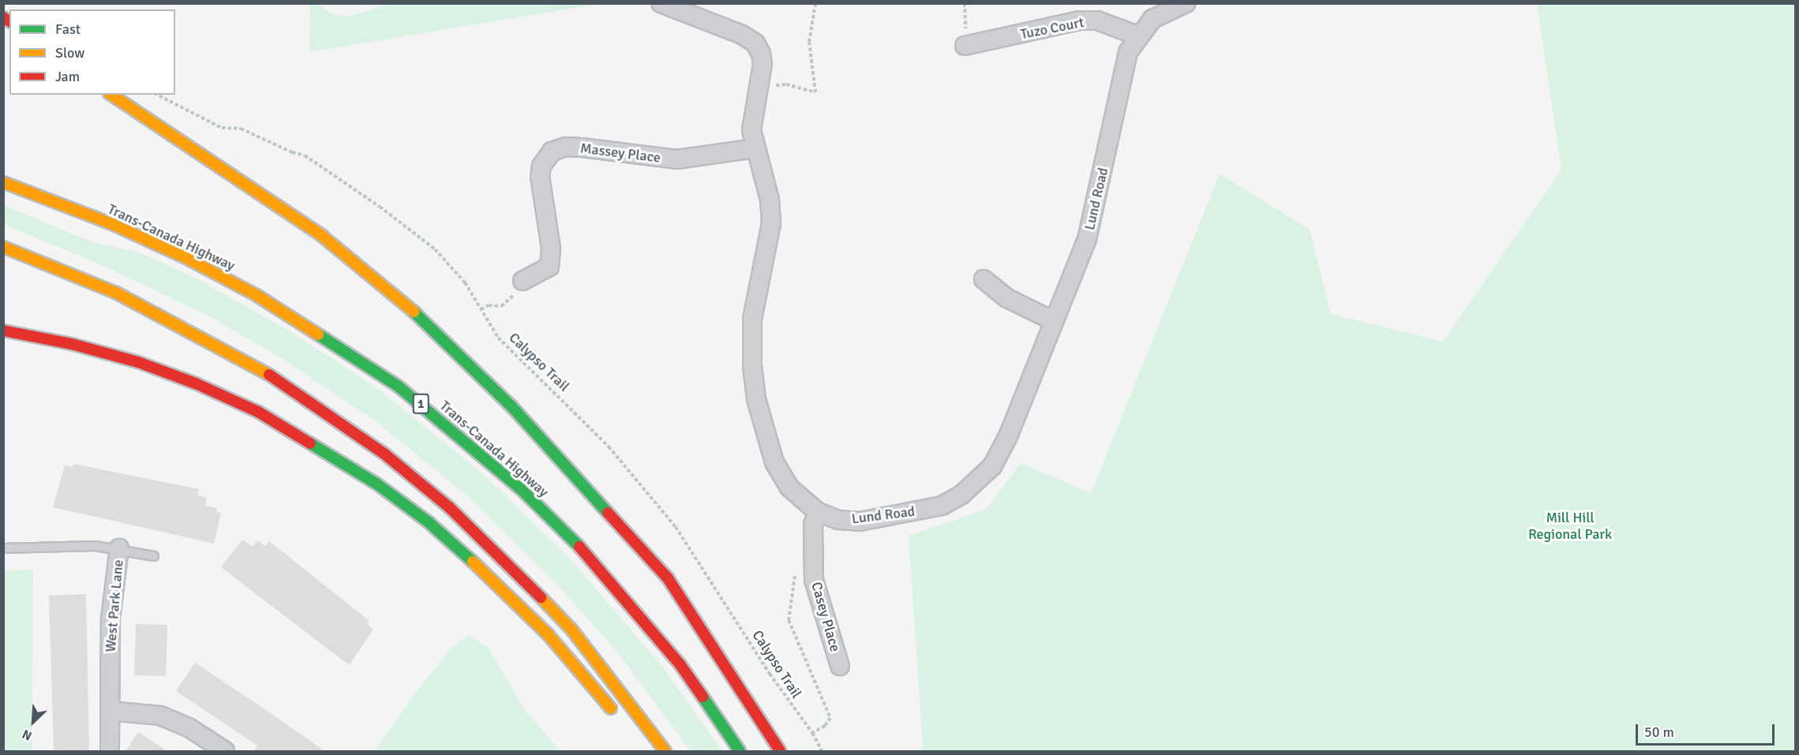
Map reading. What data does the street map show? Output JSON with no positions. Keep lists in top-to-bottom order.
{
  "streets": {
    "highway": ["Trans-Canada Highway", "1"],
    "street": [
      "Tuzo Court",
      "Massey Place",
      "Lund Road",
      "West Park Lane",
      "Casey Place"
    ],
    "path": ["Calypso Trail"]
  },
  "crossings": [
    ["Tuzo Court", "Lund Road"],
    ["Massey Place", "Lund Road"],
    ["Lund Road", "Casey Place"]
  ],
  "parks": ["Mill Hill Regional Park"],
  "legend": ["Fast", "Slow", "Jam"],
  "scale_bar": "50 m",
  "north": "bottom left"
}
